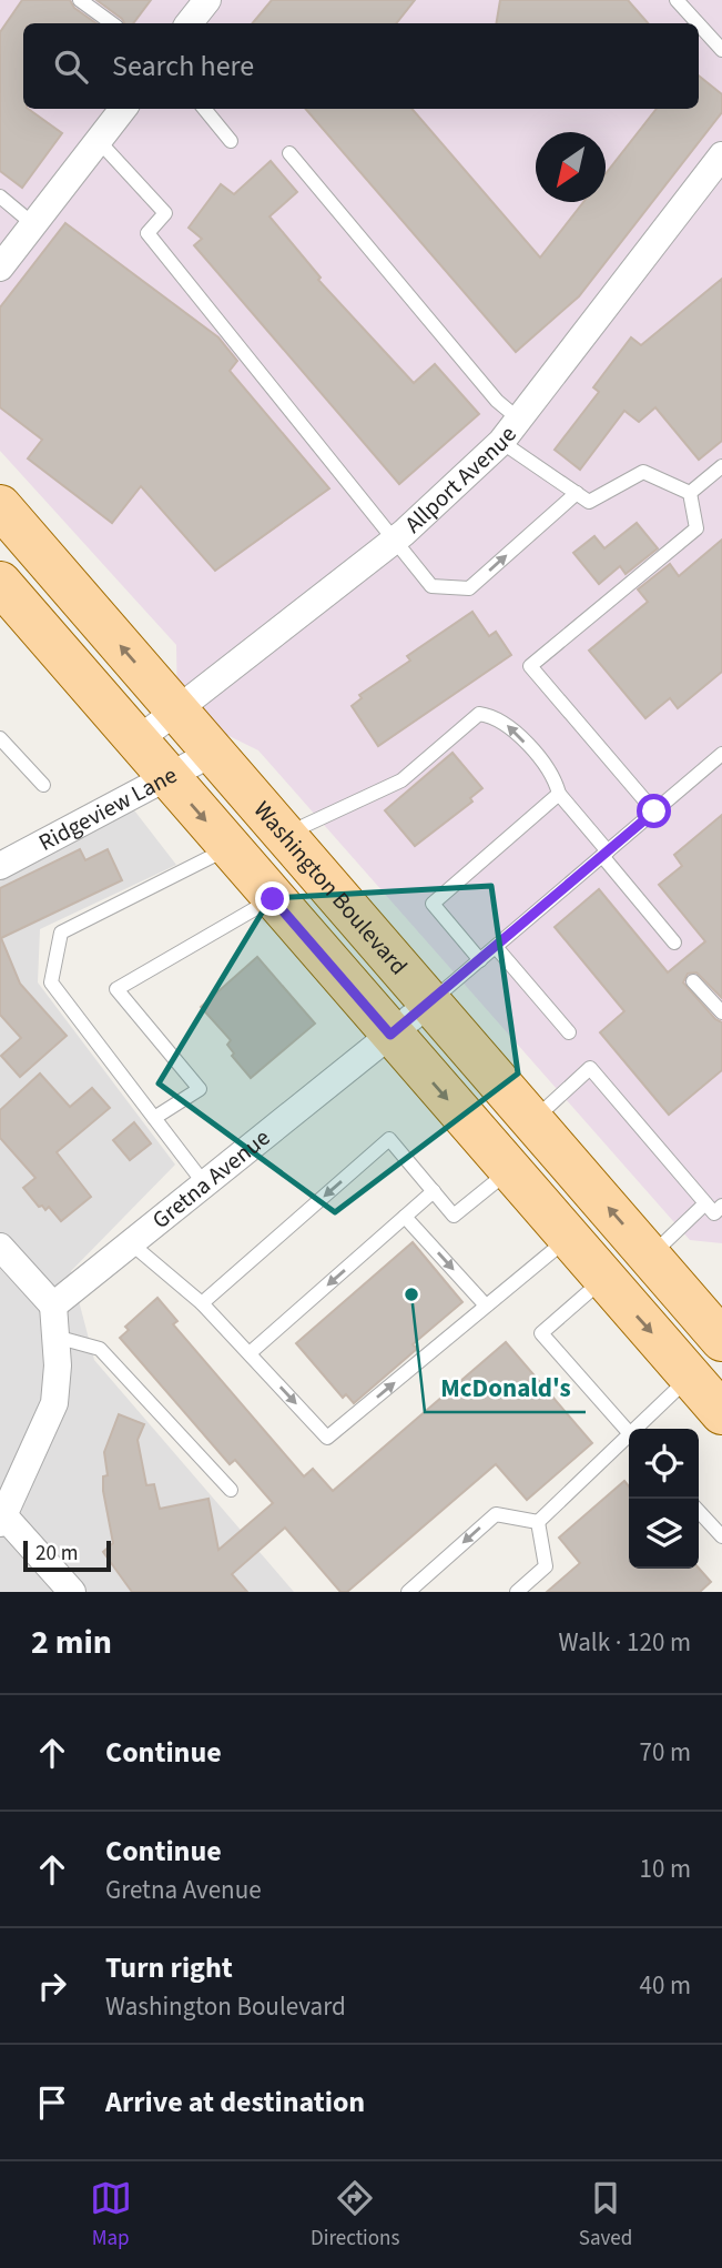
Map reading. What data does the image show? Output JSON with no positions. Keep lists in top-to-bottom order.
{
  "streets": {
    "main road": ["Washington Boulevard"],
    "street": ["Allport Avenue", "Ridgeview Lane", "Gretna Avenue"]
  },
  "crossings": [
    ["Allport Avenue", "Washington Boulevard"],
    ["Ridgeview Lane", "Washington Boulevard"],
    ["Washington Boulevard", "Gretna Avenue"]
  ],
  "places": ["McDonald's"],
  "scale_bar": "20 m",
  "north": "bottom left",
  "page": {
    "search": "Search here",
    "scale": "20 m",
    "heading": ["2 min", "Walk · 120 m"],
    "list": [
      ["Continue", "70 m"],
      ["Continue", "Gretna Avenue", "10 m"],
      ["Turn right", "Washington Boulevard", "40 m"],
      "Arrive at destination"
    ],
    "nav": ["Map", "Directions", "Saved"]
  }
}
